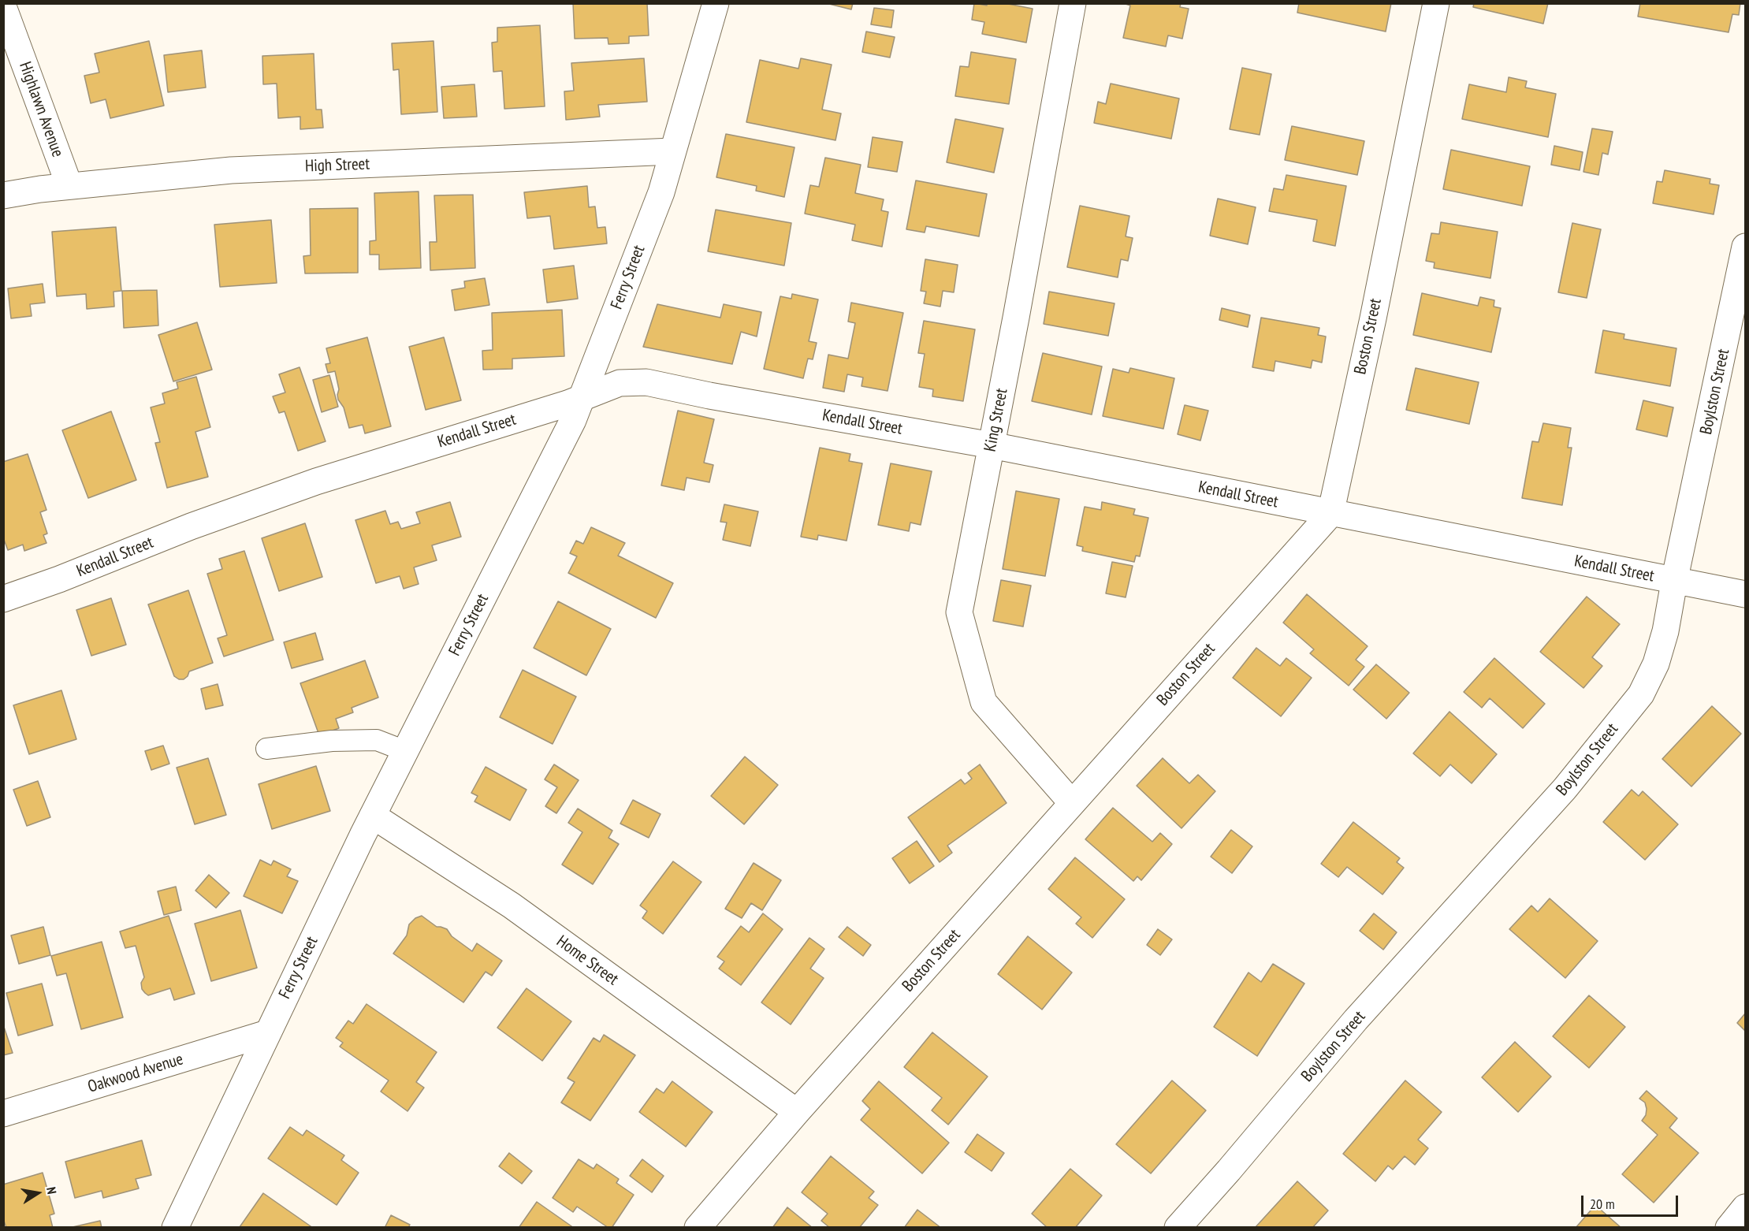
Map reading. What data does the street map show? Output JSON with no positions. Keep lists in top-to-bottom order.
{
  "streets": {
    "street": [
      "Highlawn Avenue",
      "High Street",
      "Ferry Street",
      "Boston Street",
      "Boylston Street",
      "King Street",
      "Kendall Street",
      "Home Street",
      "Oakwood Avenue"
    ]
  },
  "crossings": [
    ["Highlawn Avenue", "High Street"],
    ["High Street", "Ferry Street"],
    ["Ferry Street", "Kendall Street"],
    ["Ferry Street", "Home Street"],
    ["Ferry Street", "Oakwood Avenue"],
    ["Boston Street", "King Street"],
    ["Boston Street", "Kendall Street"],
    ["Boston Street", "Home Street"],
    ["Boylston Street", "Kendall Street"],
    ["King Street", "Kendall Street"]
  ],
  "scale_bar": "20 m",
  "north": "right"
}
